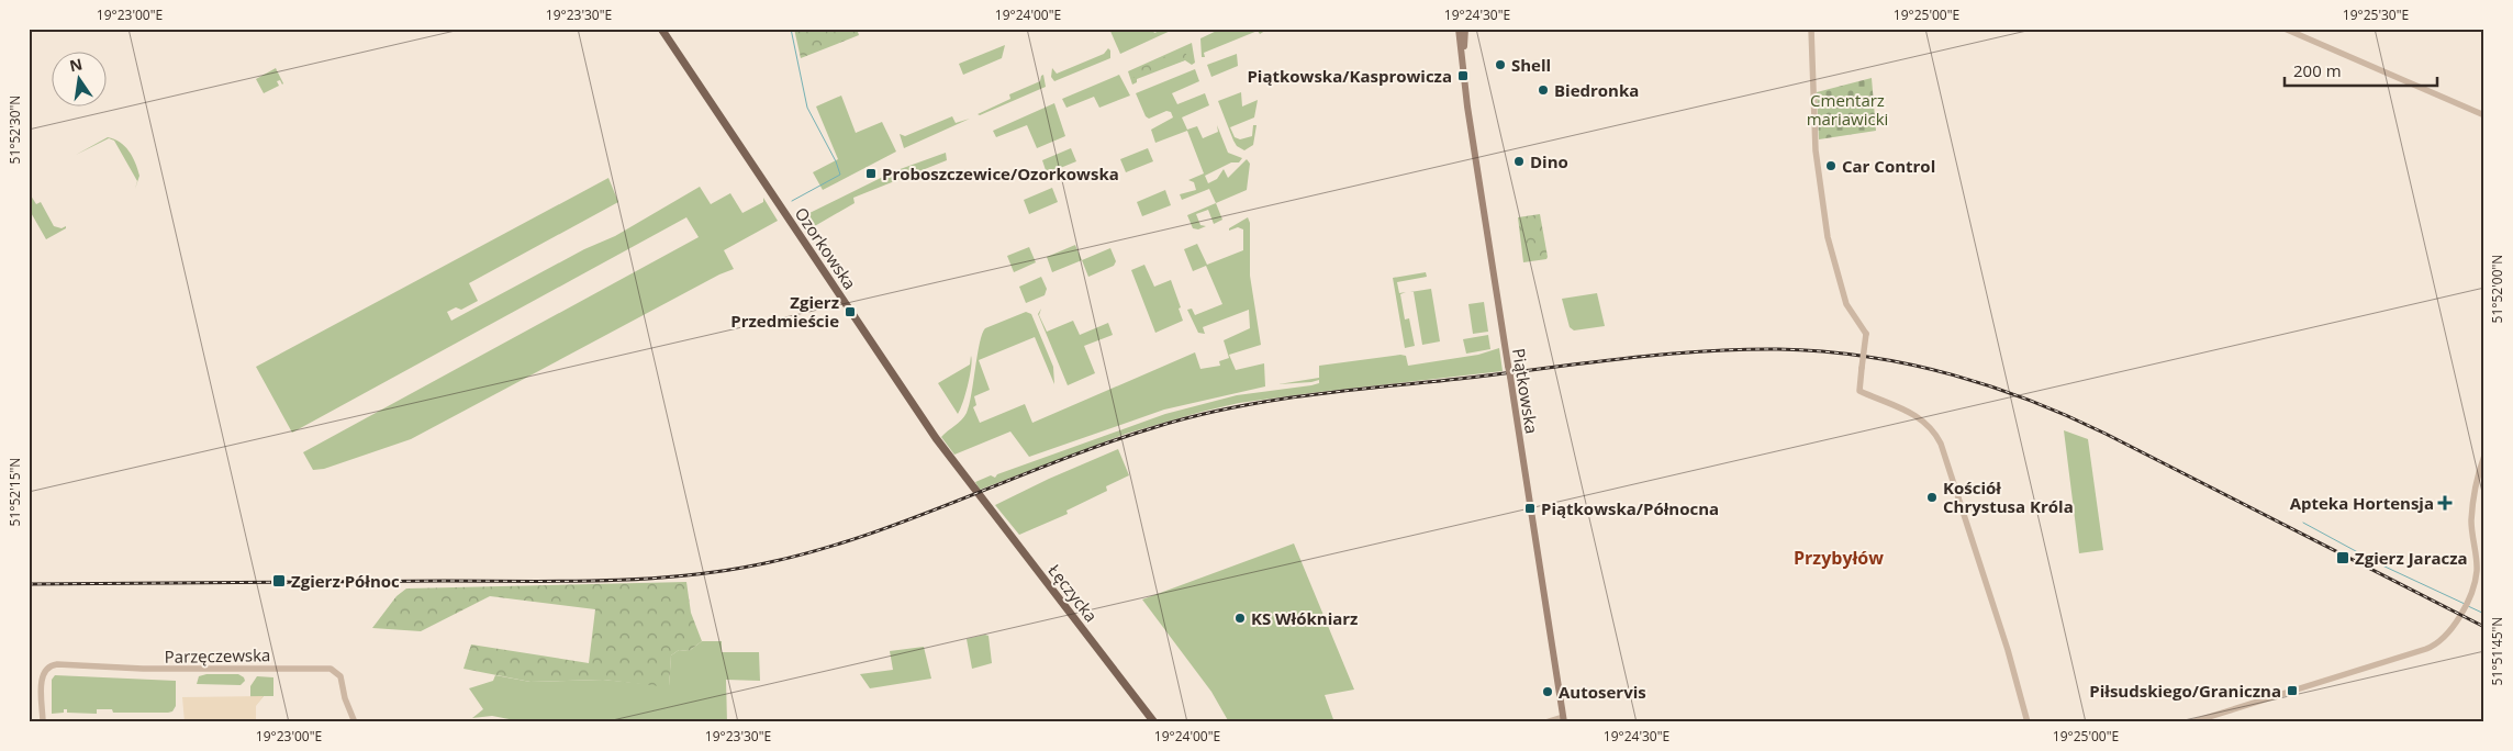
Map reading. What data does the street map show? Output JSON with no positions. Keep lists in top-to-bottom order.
{
  "streets": {
    "main road": ["Ozorkowska", "Piątkowska", "Łęczycka"],
    "street": ["Parzęczewska"]
  },
  "crossings": [
    ["Ozorkowska", "Łęczycka"]
  ],
  "districts": ["Przybyłów"],
  "parks": ["Cmentarz mariawicki"],
  "places": {
    "other": [
      "Shell",
      "Biedronka",
      "Dino",
      "Car Control",
      "Kościół Chrystusa Króla",
      "KS Włókniarz",
      "Autoservis"
    ],
    "transit": [
      "Piątkowska/Kasprowicza",
      "Proboszczewice/Ozorkowska",
      "Zgierz Przedmieście",
      "Piątkowska/Północna",
      "Zgierz Jaracza",
      "Zgierz Północ",
      "Piłsudskiego/Graniczna"
    ],
    "health": ["Apteka Hortensja"]
  },
  "scale_bar": "200 m",
  "north": "top",
  "coordinates": [
    "19°23'00\"E",
    "19°23'30\"E",
    "19°24'00\"E",
    "19°24'30\"E",
    "19°25'00\"E",
    "19°25'30\"E",
    "51°52'30\"N",
    "51°52'00\"N",
    "51°52'15\"N",
    "51°51'45\"N"
  ]
}
